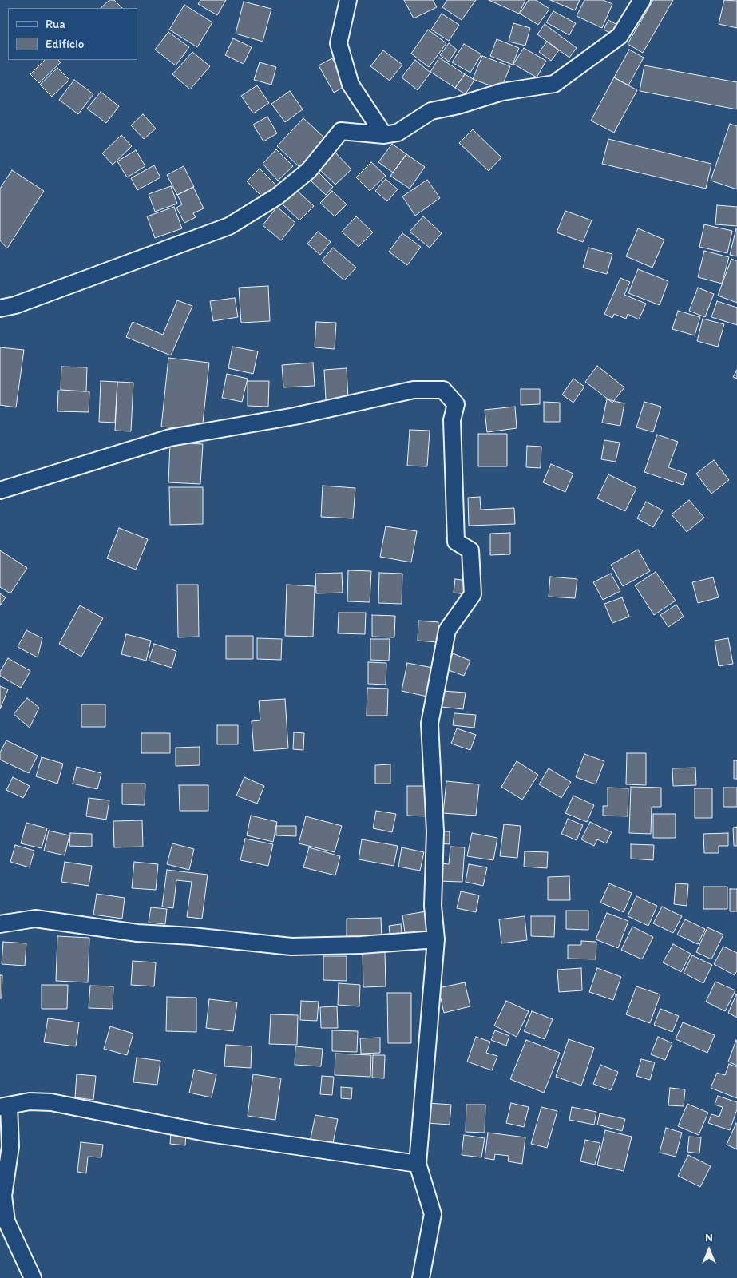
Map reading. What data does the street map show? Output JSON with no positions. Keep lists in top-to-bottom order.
{
  "legend": ["Rua", "Edifício"],
  "north": "top"
}
